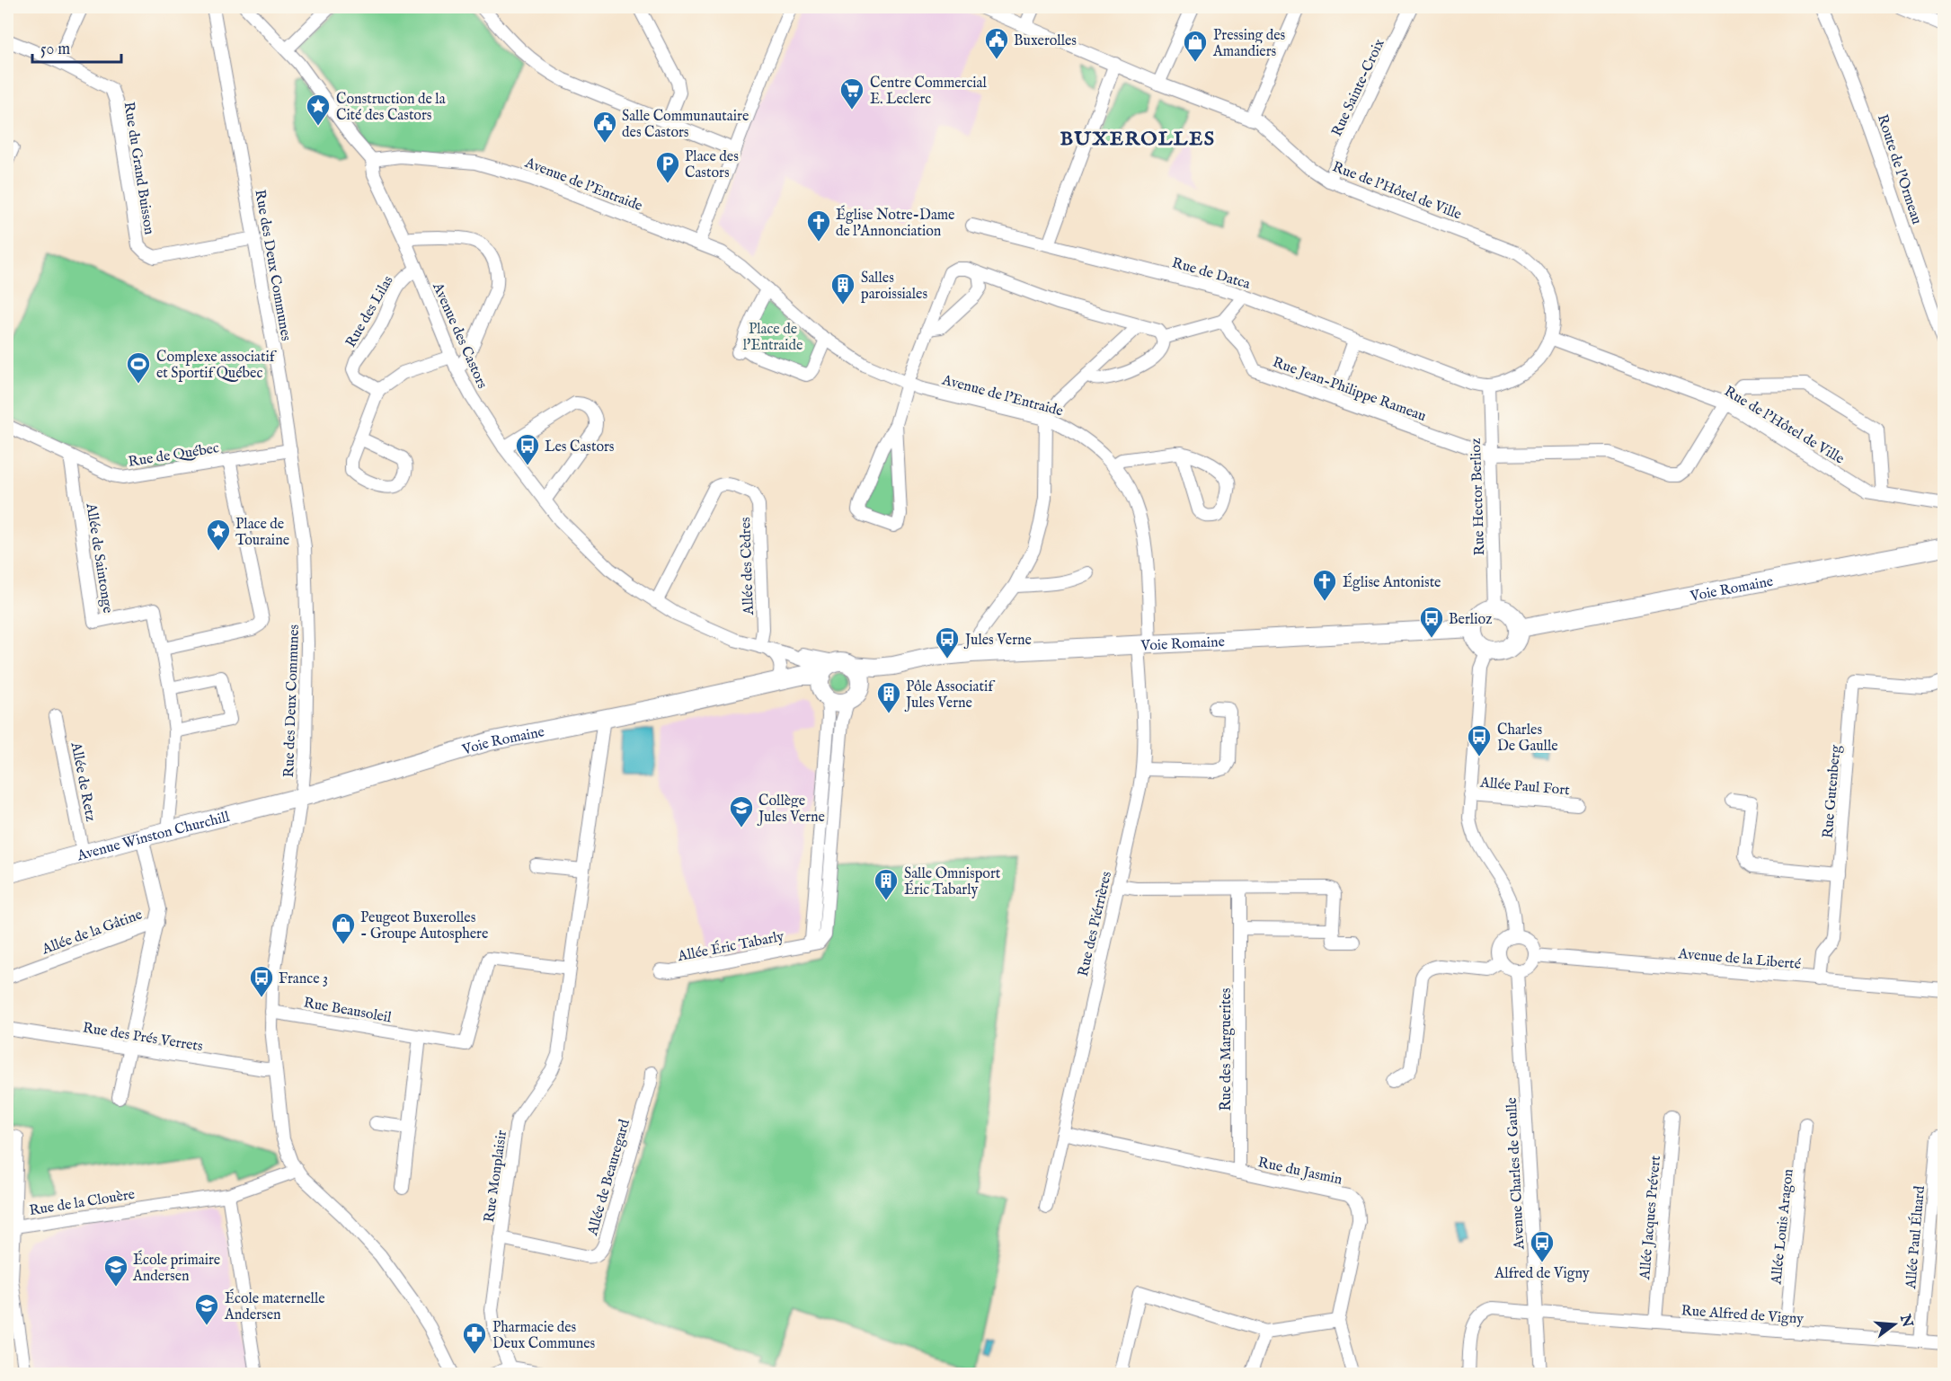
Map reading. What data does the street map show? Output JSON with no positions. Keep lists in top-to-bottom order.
{
  "streets": {
    "street": [
      "Rue Sainte-Croix",
      "Rue du Grand Buisson",
      "Route de l'Ormeau",
      "Avenue de l'Entraide",
      "Rue de l'Hôtel de Ville",
      "Rue des Deux Communes",
      "Rue de Datca",
      "Rue des Lilas",
      "Avenue des Castors",
      "Rue Jean-Philippe Rameau",
      "Rue de Québec",
      "Rue Hector Berlioz",
      "Allée de Saintonge",
      "Allée des Cèdres",
      "Voie Romaine",
      "Allée de Retz",
      "Allée Paul Fort",
      "Rue Gutenberg",
      "Avenue Winston Churchill",
      "Rue des Piérrières",
      "Allée de la Gâtine",
      "Allée Éric Tabarly",
      "Avenue de la Liberté",
      "Rue Beausoleil",
      "Rue des Prés Verrets",
      "Rue des Marguerites",
      "Rue du Jasmin",
      "Avenue Charles de Gaulle",
      "Rue Monplaisir",
      "Allée de Beauregard",
      "Rue de la Clouère",
      "Allée Jacques Prévert",
      "Allée Louis Aragon",
      "Allée Paul Éluard",
      "Rue Alfred de Vigny"
    ]
  },
  "crossings": [
    ["Rue Sainte-Croix", "Rue de l'Hôtel de Ville"],
    ["Rue du Grand Buisson", "Rue des Deux Communes"],
    ["Avenue de l'Entraide", "Avenue des Castors"],
    ["Avenue de l'Entraide", "Voie Romaine"],
    ["Avenue de l'Entraide", "Rue des Piérrières"],
    ["Rue de l'Hôtel de Ville", "Rue de Datca"],
    ["Rue de l'Hôtel de Ville", "Rue Hector Berlioz"],
    ["Rue des Deux Communes", "Rue de Québec"],
    ["Rue des Deux Communes", "Voie Romaine"],
    ["Rue des Deux Communes", "Avenue Winston Churchill"],
    ["Rue des Deux Communes", "Rue Beausoleil"],
    ["Rue des Deux Communes", "Rue des Prés Verrets"],
    ["Rue des Deux Communes", "Rue de la Clouère"],
    ["Rue des Lilas", "Avenue des Castors"],
    ["Avenue des Castors", "Allée des Cèdres"],
    ["Avenue des Castors", "Voie Romaine"],
    ["Avenue des Castors", "Allée Éric Tabarly"],
    ["Rue Jean-Philippe Rameau", "Rue Hector Berlioz"],
    ["Rue de Québec", "Allée de Saintonge"],
    ["Rue Hector Berlioz", "Voie Romaine"],
    ["Allée de Saintonge", "Avenue Winston Churchill"],
    ["Voie Romaine", "Avenue Winston Churchill"],
    ["Voie Romaine", "Rue des Piérrières"],
    ["Voie Romaine", "Allée Éric Tabarly"],
    ["Voie Romaine", "Rue Monplaisir"],
    ["Allée de Retz", "Avenue Winston Churchill"],
    ["Rue Gutenberg", "Avenue de la Liberté"],
    ["Avenue Winston Churchill", "Allée de la Gâtine"],
    ["Rue des Piérrières", "Rue du Jasmin"],
    ["Allée de la Gâtine", "Rue des Prés Verrets"],
    ["Avenue de la Liberté", "Avenue Charles de Gaulle"],
    ["Rue Beausoleil", "Rue Monplaisir"],
    ["Rue des Marguerites", "Rue du Jasmin"],
    ["Avenue Charles de Gaulle", "Rue Alfred de Vigny"],
    ["Rue Monplaisir", "Allée de Beauregard"],
    ["Allée Jacques Prévert", "Rue Alfred de Vigny"],
    ["Allée Louis Aragon", "Rue Alfred de Vigny"],
    ["Allée Paul Éluard", "Rue Alfred de Vigny"]
  ],
  "districts": ["BUXEROLLES"],
  "parks": ["Place de l'Entraide"],
  "places": {
    "public building": ["Buxerolles", "Salle Communautaire des Castors"],
    "shop": ["Pressing des Amandiers", "Peugeot Buxerolles - Groupe Autosphere"],
    "supermarket": ["Centre Commercial E. Leclerc"],
    "place": ["Construction de la Cité des Castors", "Place de Touraine"],
    "parking": ["Place des Castors"],
    "church": ["Église Notre-Dame de l'Annonciation", "Église Antoniste"],
    "building": ["Salles paroissiales", "Pôle Associatif Jules Verne", "Salle Omnisport Éric Tabarly"],
    "sports": ["Complexe associatif et Sportif Québec"],
    "bus stop": [
      "Les Castors",
      "Berlioz",
      "Jules Verne",
      "Charles De Gaulle",
      "France 3",
      "Alfred de Vigny"
    ],
    "school or university": ["Collège Jules Verne", "École primaire Andersen", "École maternelle Andersen"],
    "pharmacy": ["Pharmacie des Deux Communes"]
  },
  "scale_bar": "50 m",
  "north": "right"
}
